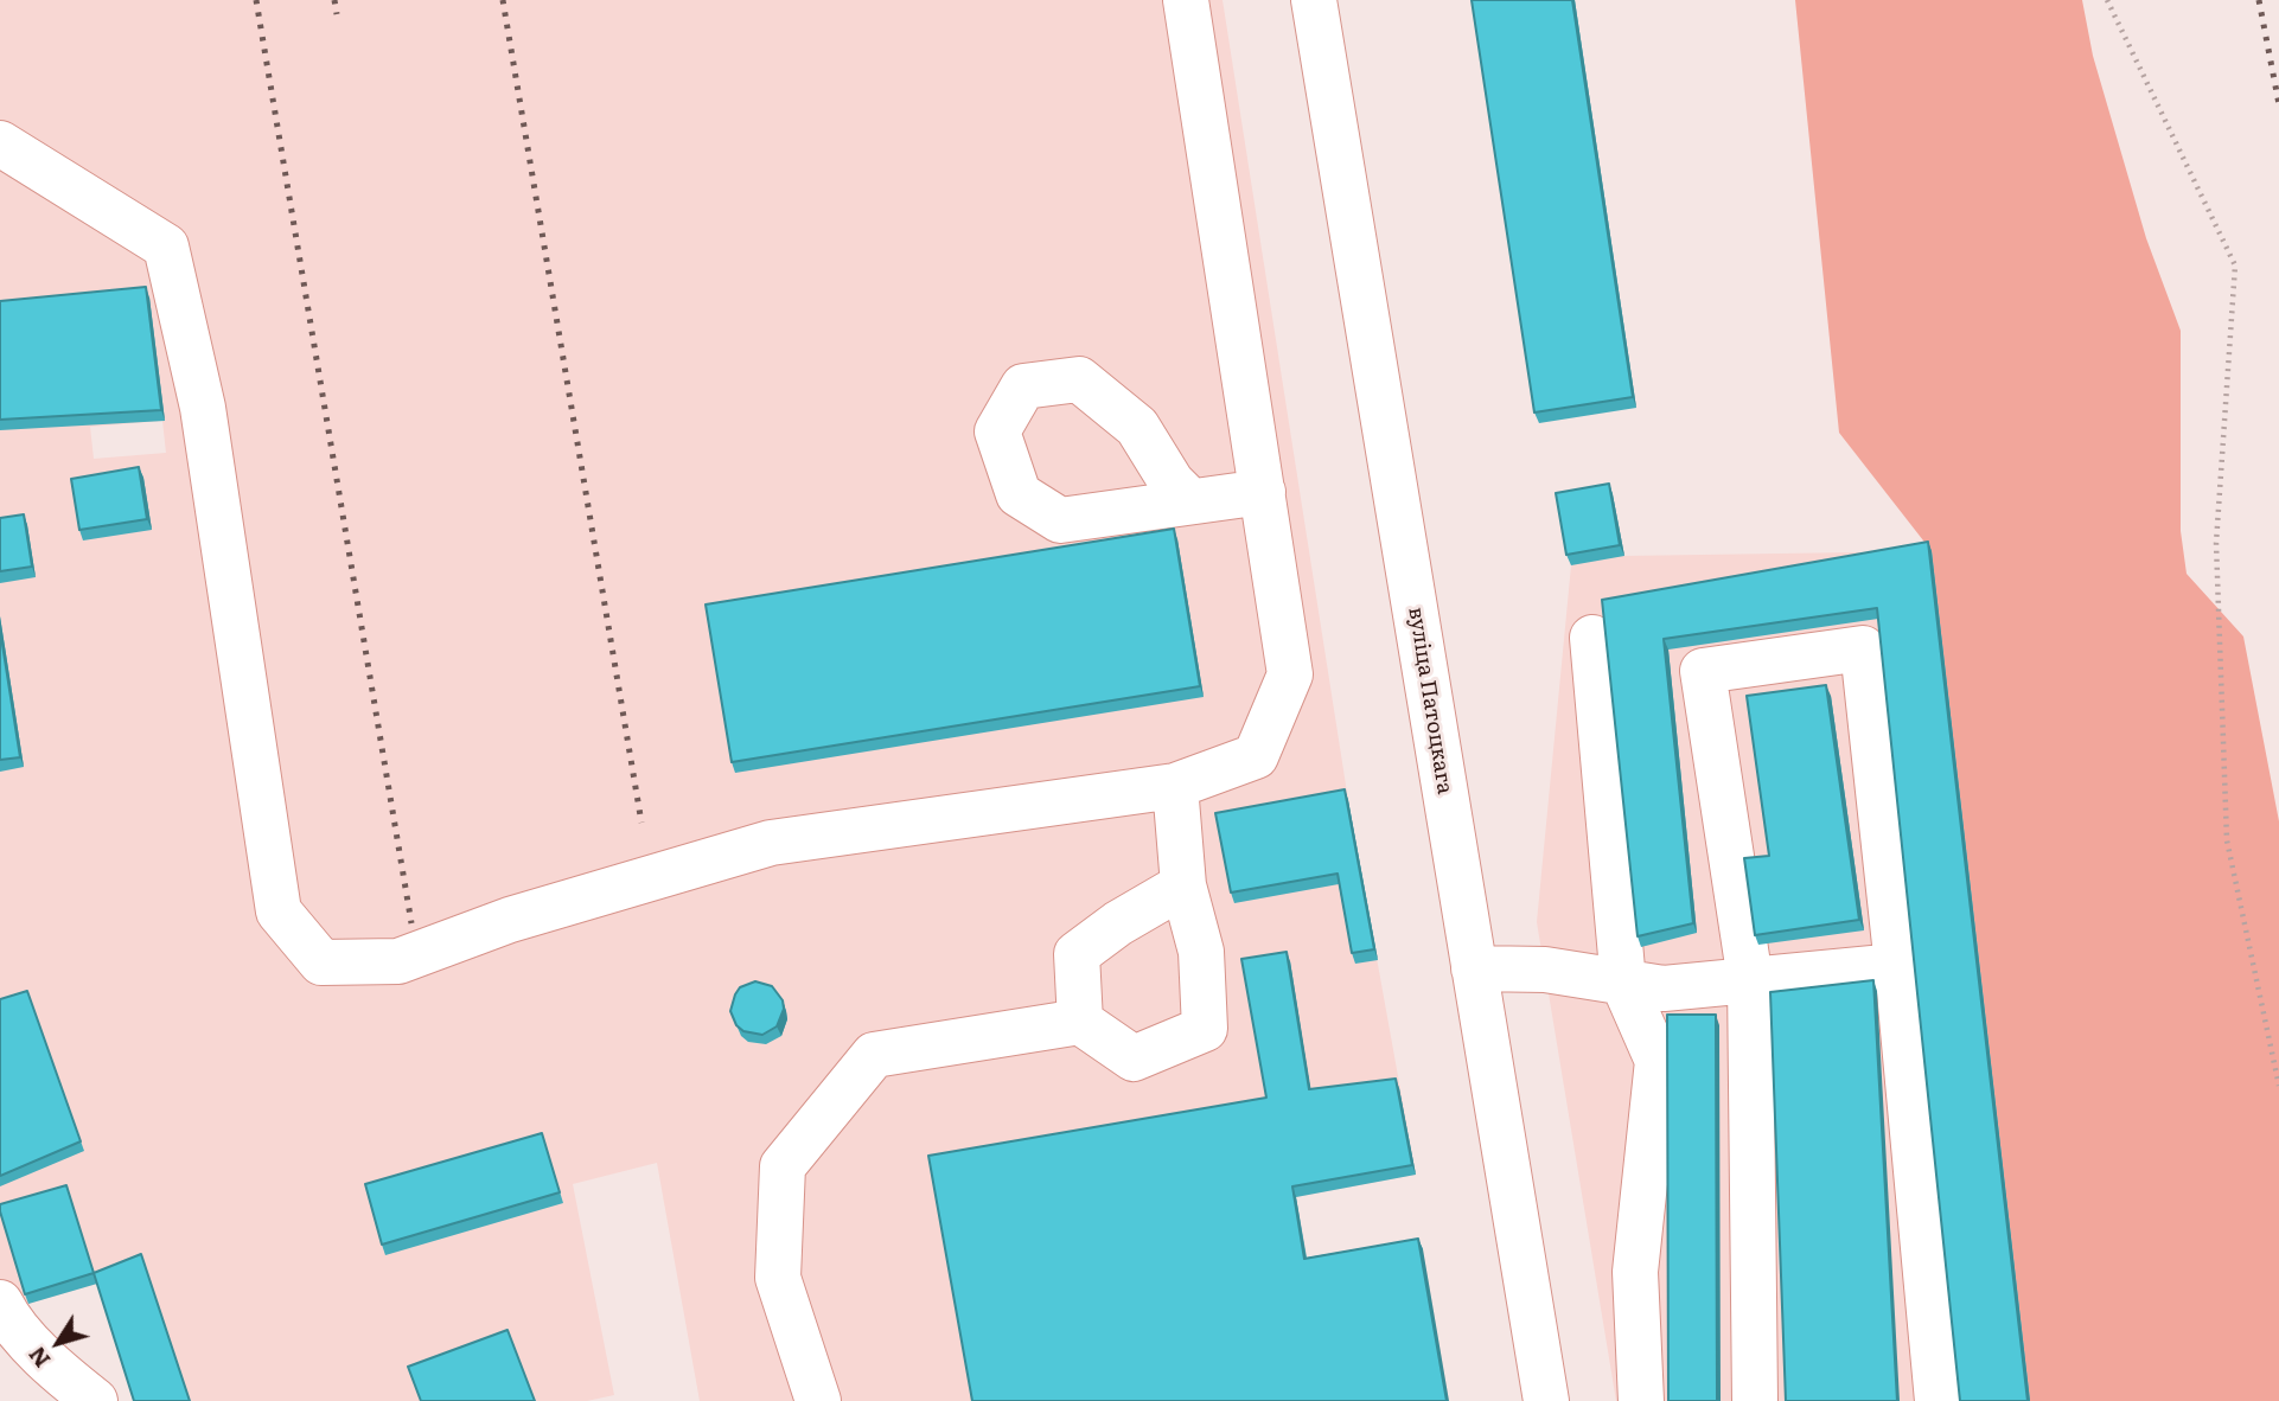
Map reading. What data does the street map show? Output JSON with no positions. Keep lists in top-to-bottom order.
{
  "streets": {
    "street": ["вуліца Патоцкага"]
  },
  "north": "bottom left"
}
